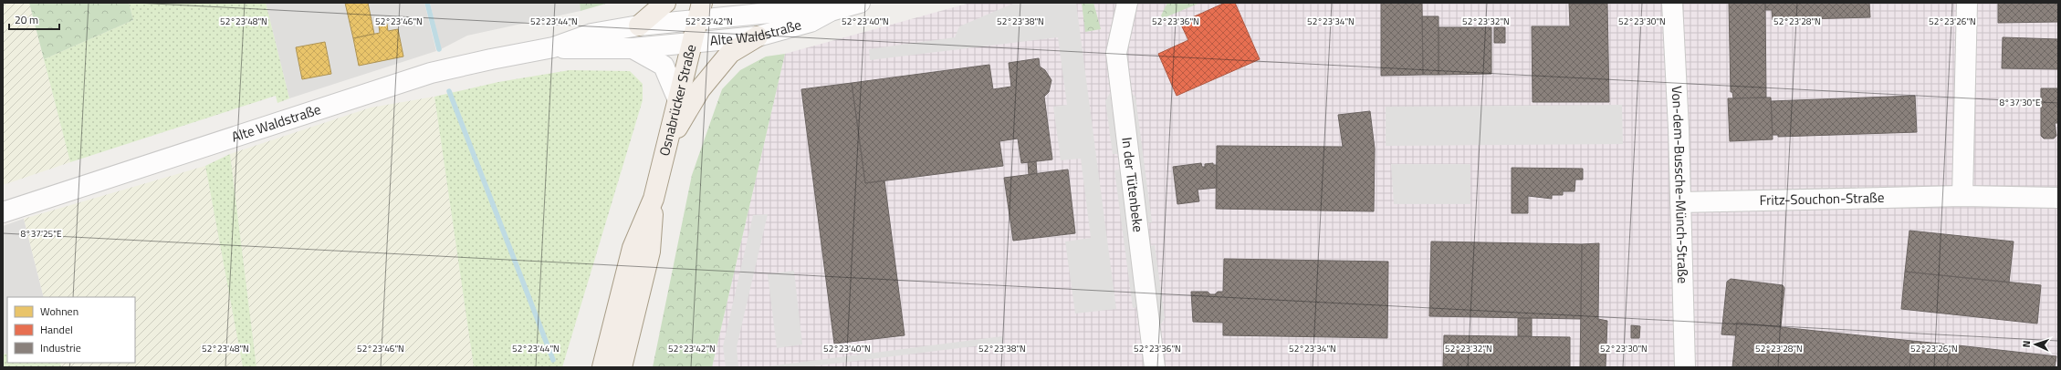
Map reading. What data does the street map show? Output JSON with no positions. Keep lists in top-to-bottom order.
{
  "streets": {
    "main road": ["Osnabrücker Straße"],
    "street": [
      "Alte Waldstraße",
      "In der Tütenbeke",
      "Von-dem-Bussche-Münch-Straße",
      "Fritz-Souchon-Straße"
    ]
  },
  "crossings": [
    ["Alte Waldstraße", "Osnabrücker Straße"],
    ["Von-dem-Bussche-Münch-Straße", "Fritz-Souchon-Straße"]
  ],
  "legend": ["Wohnen", "Handel", "Industrie"],
  "scale_bar": "20 m",
  "north": "left",
  "coordinates": [
    "52°23'48\"N",
    "52°23'46\"N",
    "52°23'44\"N",
    "52°23'42\"N",
    "52°23'40\"N",
    "52°23'38\"N",
    "52°23'36\"N",
    "52°23'34\"N",
    "52°23'32\"N",
    "52°23'30\"N",
    "52°23'28\"N",
    "52°23'26\"N",
    "8°37'30\"E",
    "8°37'25\"E"
  ]
}
